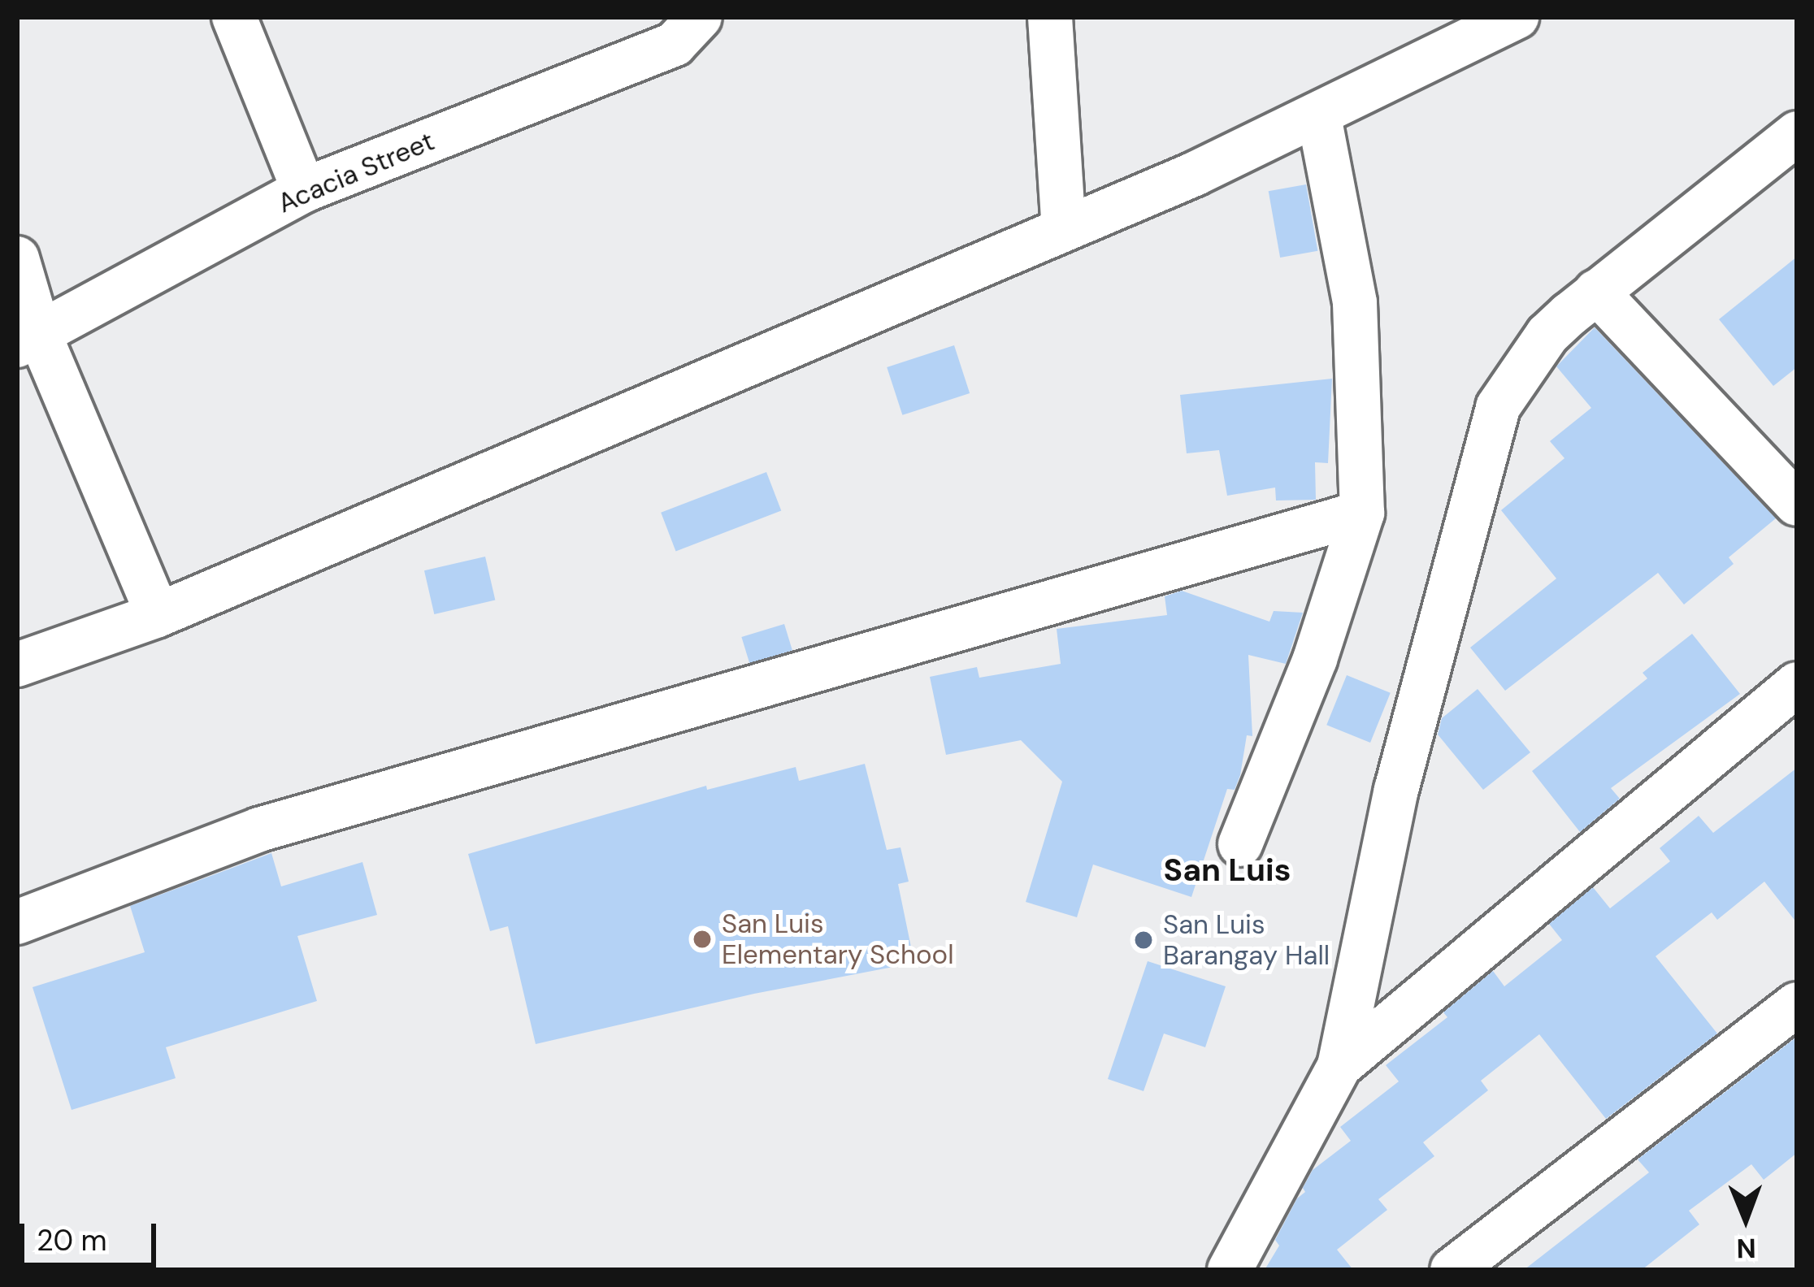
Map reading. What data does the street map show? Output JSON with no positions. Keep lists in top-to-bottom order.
{
  "streets": {
    "street": ["Acacia Street"]
  },
  "districts": ["San Luis"],
  "places": ["San Luis Elementary School", "San Luis Barangay Hall"],
  "scale_bar": "20 m",
  "north": "bottom"
}
